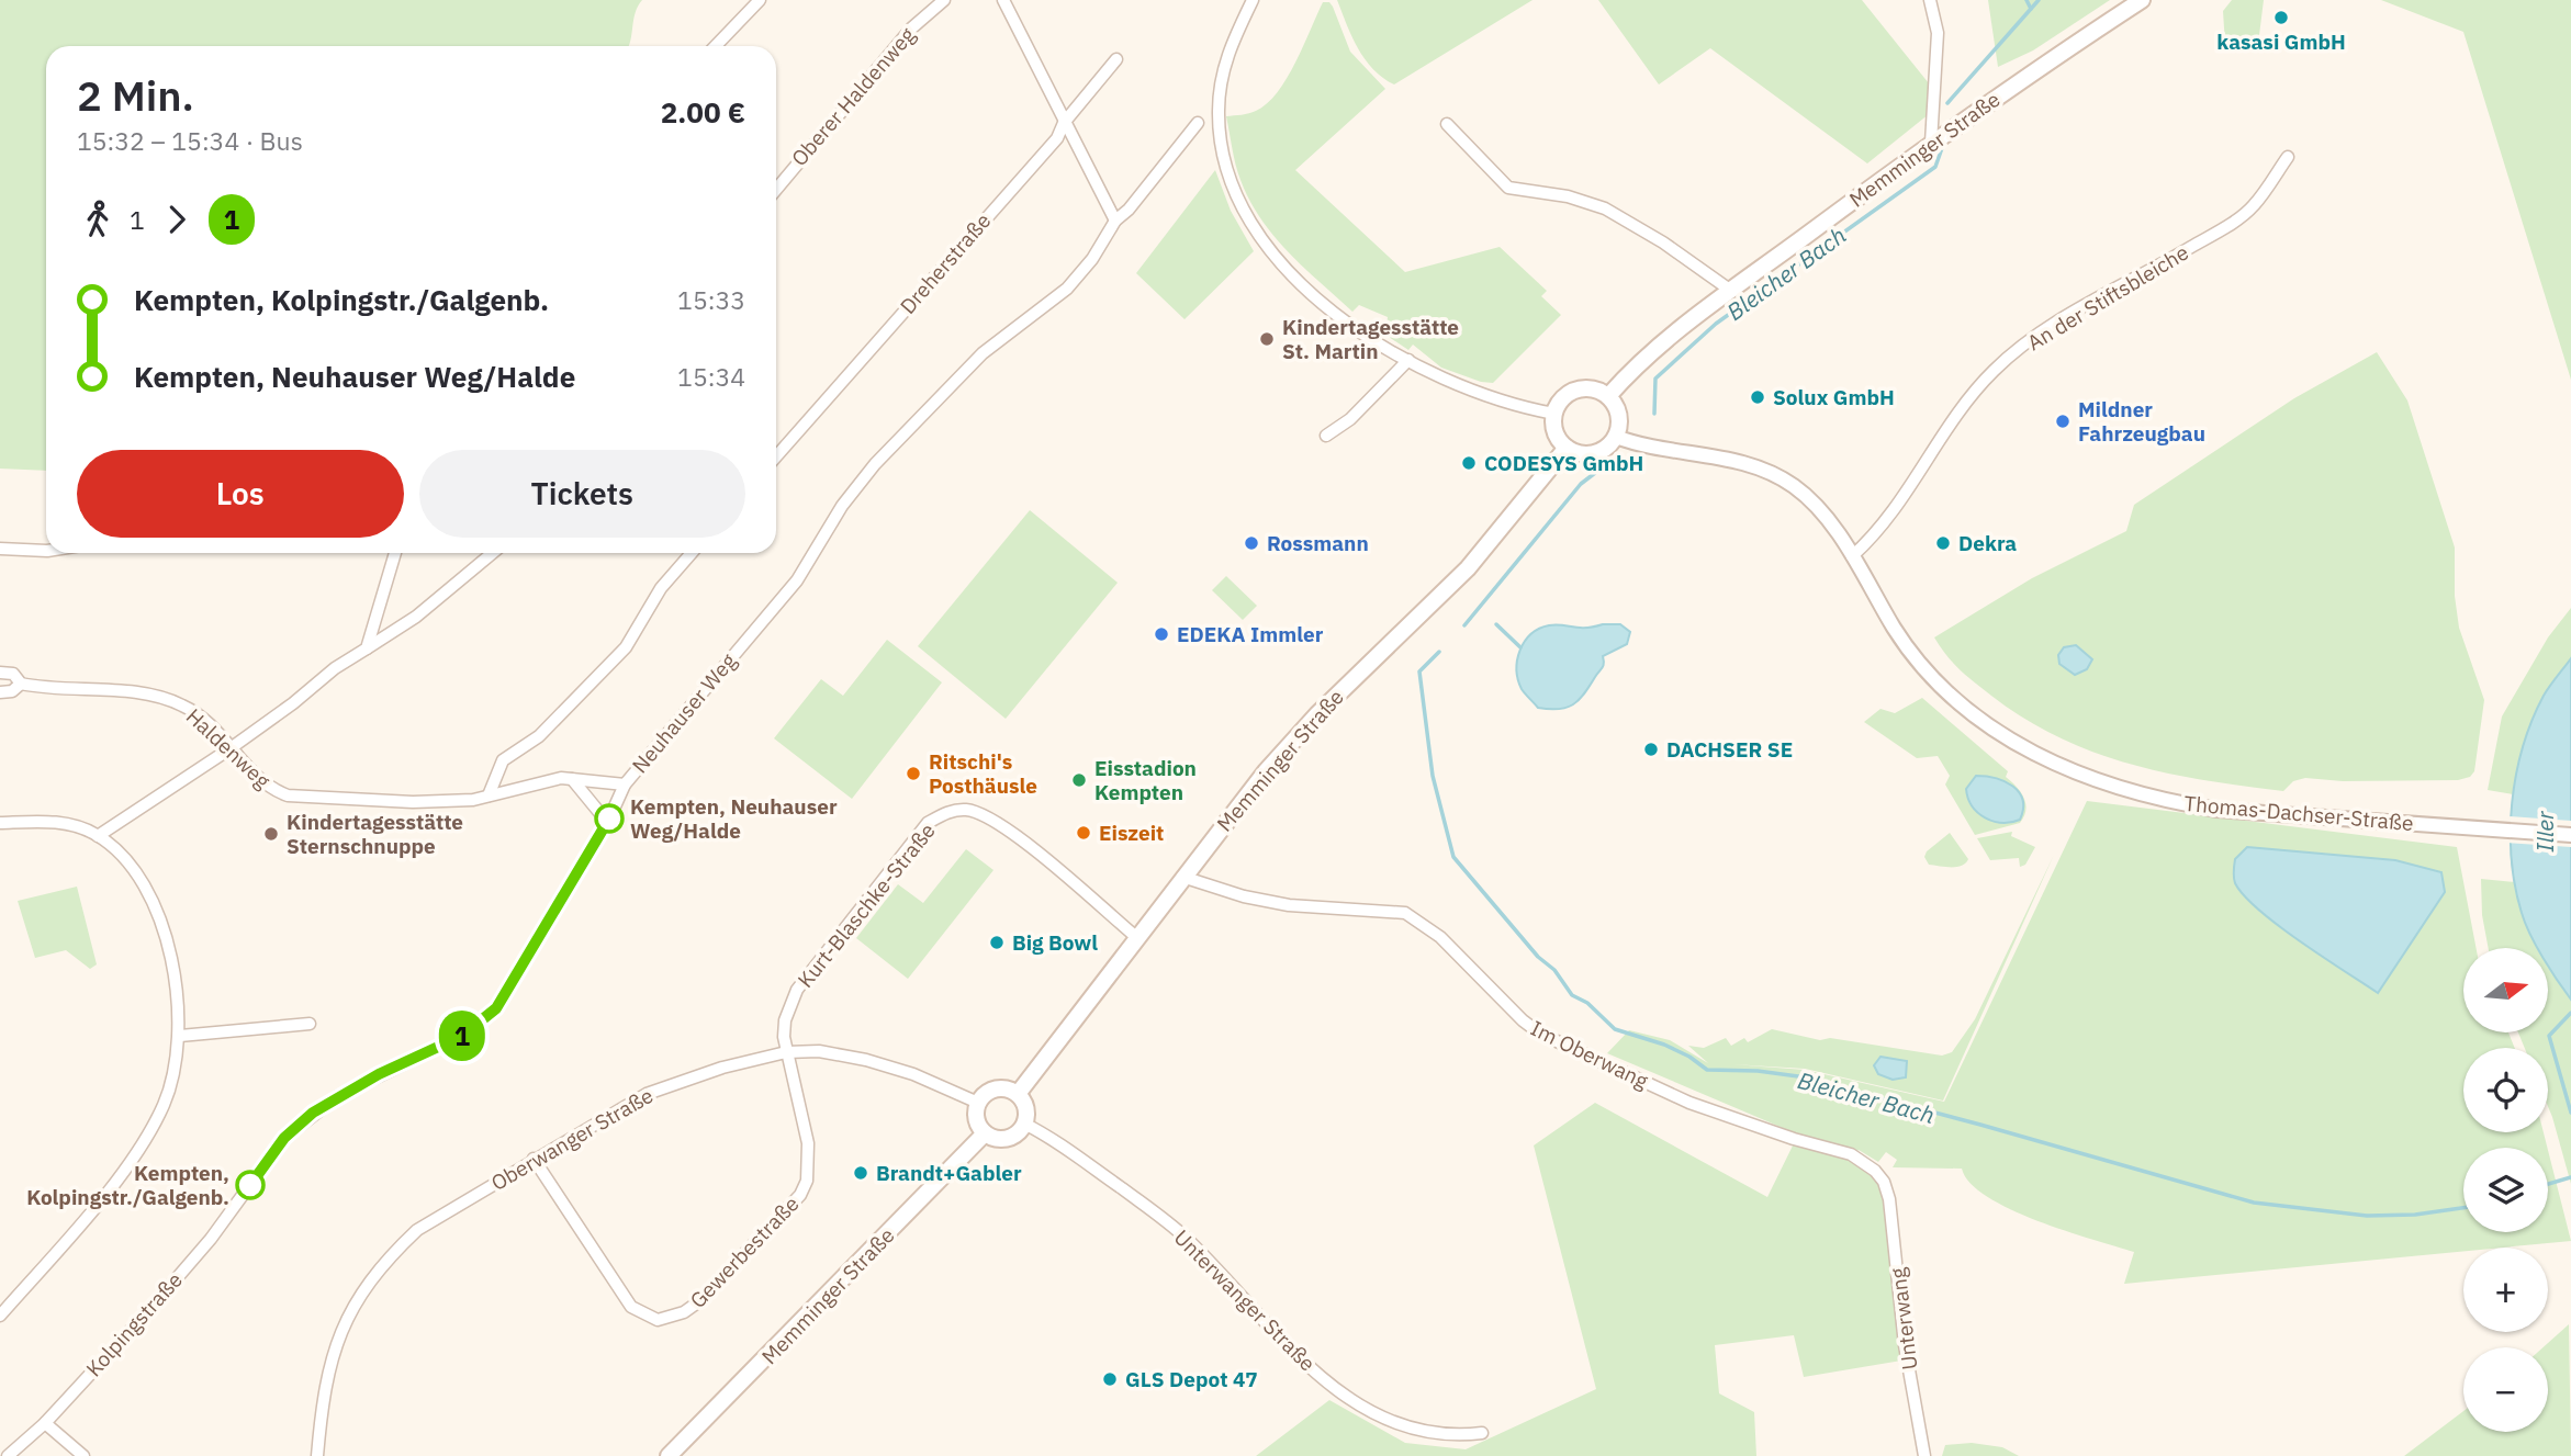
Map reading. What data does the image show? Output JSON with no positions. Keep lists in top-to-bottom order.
{
  "streets": {
    "main road": ["Memminger Straße"],
    "street": [
      "Oberer Haldenweg",
      "Dreherstraße",
      "An der Stiftsbleiche",
      "Neuhauser Weg",
      "Haldenweg",
      "Thomas-Dachser-Straße",
      "Kurt-Blaschke-Straße",
      "Im Oberwang",
      "Oberwanger Straße",
      "Gewerbestraße",
      "Unterwanger Straße",
      "Unterwang",
      "Kolpingstraße"
    ]
  },
  "crossings": [
    ["Memminger Straße", "Thomas-Dachser-Straße"],
    ["Memminger Straße", "Kurt-Blaschke-Straße"],
    ["Memminger Straße", "Im Oberwang"],
    ["Memminger Straße", "Oberwanger Straße"],
    ["Memminger Straße", "Unterwanger Straße"],
    ["An der Stiftsbleiche", "Thomas-Dachser-Straße"],
    ["Neuhauser Weg", "Haldenweg"],
    ["Neuhauser Weg", "Kolpingstraße"],
    ["Kurt-Blaschke-Straße", "Oberwanger Straße"],
    ["Kurt-Blaschke-Straße", "Gewerbestraße"],
    ["Im Oberwang", "Unterwang"],
    ["Oberwanger Straße", "Gewerbestraße"],
    ["Oberwanger Straße", "Unterwanger Straße"]
  ],
  "water": ["Bleicher Bach", "Iller"],
  "places": [
    "kasasi GmbH",
    "Kindertagesstätte St. Martin",
    "Solux GmbH",
    "Mildner Fahrzeugbau",
    "CODESYS GmbH",
    "Rossmann",
    "Dekra",
    "EDEKA Immler",
    "DACHSER SE",
    "Ritschi's Posthäusle",
    "Eisstadion Kempten",
    "Kempten, Neuhauser Weg/Halde",
    "Eiszeit",
    "Kindertagesstätte Sternschnuppe",
    "Big Bowl",
    "Brandt+Gabler",
    "Kempten, Kolpingstr./Galgenb.",
    "GLS Depot 47"
  ],
  "lines": ["bus line 1"],
  "north": "right",
  "page": {
    "on_map": "1",
    "heading": ["2 Min.", "15:32 – 15:34 · Bus", "2.00 €"],
    "legs": ["1", "1"],
    "list": [
      {
        "name": "Kempten, Kolpingstr./Galgenb.",
        "value": "15:33"
      },
      {
        "name": "Kempten, Neuhauser Weg/Halde",
        "value": "15:34"
      }
    ],
    "buttons": ["Los", "Tickets"],
    "map_buttons": ["+", "−"]
  }
}
